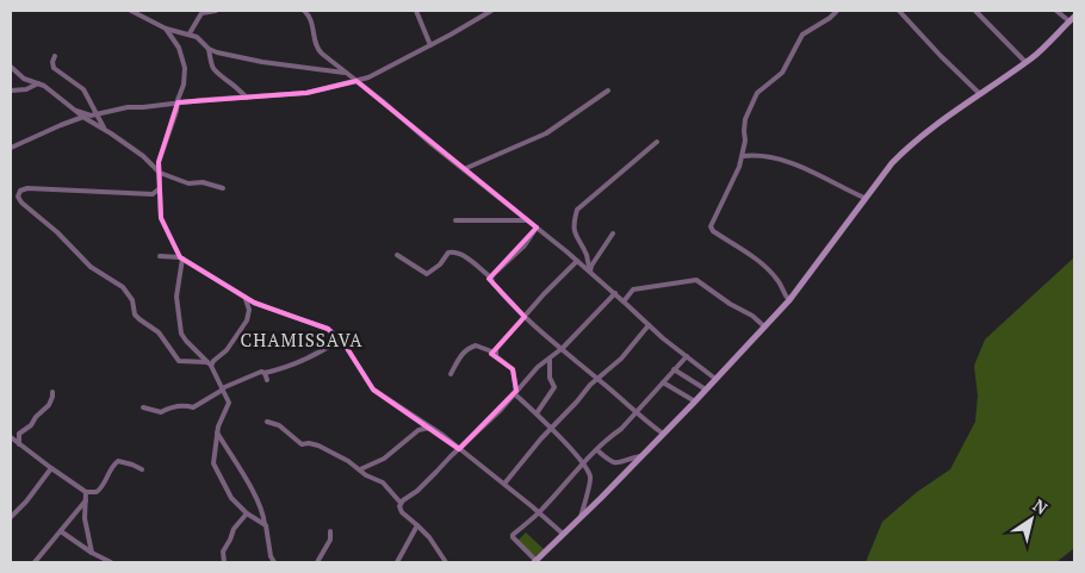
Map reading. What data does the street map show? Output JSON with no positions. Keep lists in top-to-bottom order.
{
  "districts": ["CHAMISSAVA"],
  "north": "top right"
}
